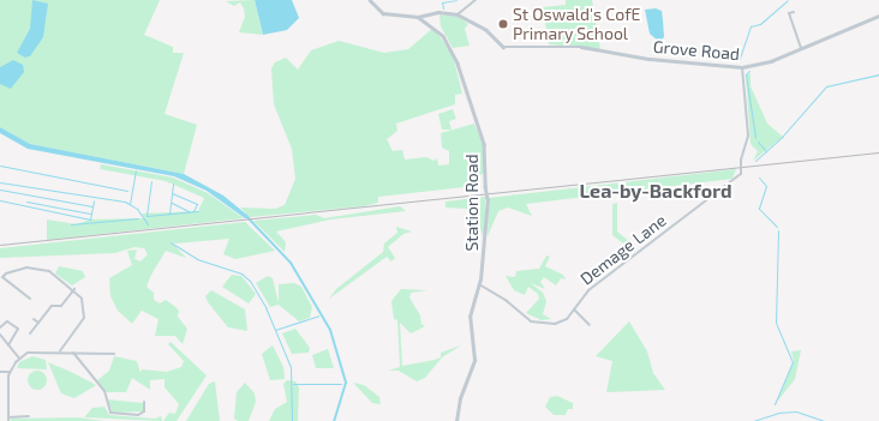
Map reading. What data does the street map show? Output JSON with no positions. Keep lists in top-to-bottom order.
{
  "streets": {
    "street": ["Grove Road", "Station Road", "Demage Lane"]
  },
  "crossings": [
    ["Grove Road", "Station Road"],
    ["Grove Road", "Demage Lane"],
    ["Station Road", "Demage Lane"]
  ],
  "districts": ["Lea-by-Backford"],
  "places": ["St Oswald's CofE Primary School"]
}
